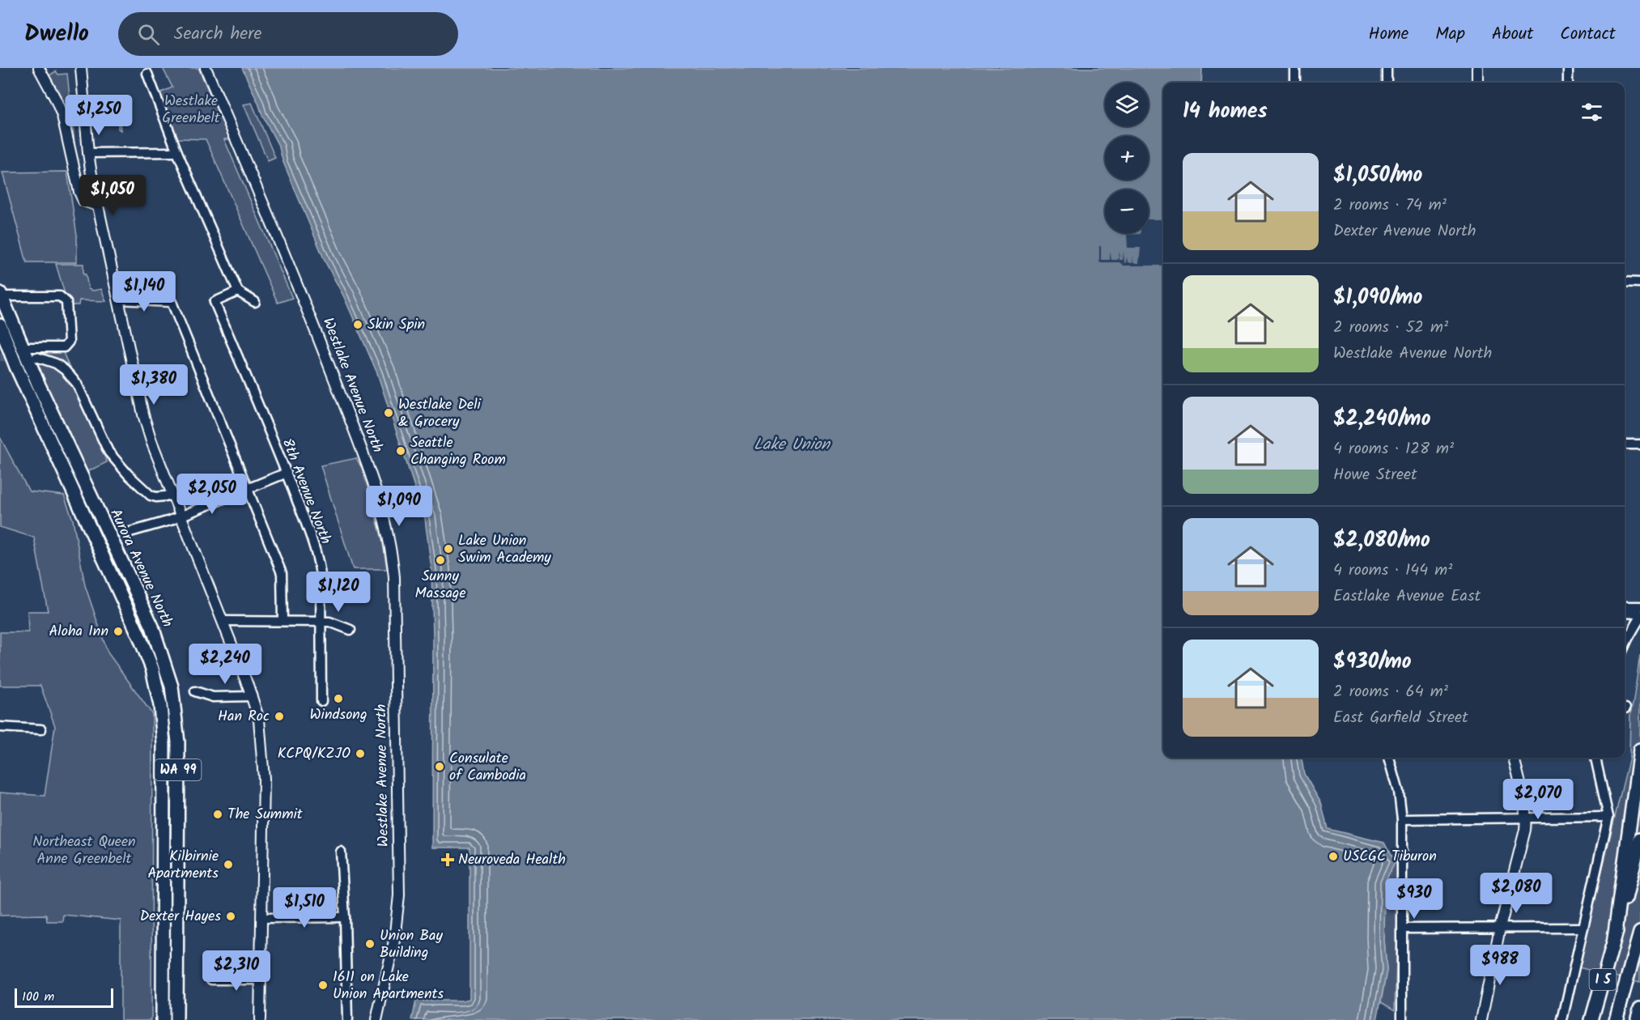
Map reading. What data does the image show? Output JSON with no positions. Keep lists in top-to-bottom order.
{
  "streets": {
    "highway": ["Aurora Avenue North", "WA 99", "I 5"],
    "main road": ["Westlake Avenue North"],
    "street": ["8th Avenue North"]
  },
  "water": ["Lake Union"],
  "parks": ["Westlake Greenbelt", "Northeast Queen Anne Greenbelt"],
  "places": {
    "other": [
      "Skin Spin",
      "Westlake Deli & Grocery",
      "Seattle Changing Room",
      "Lake Union Swim Academy",
      "Sunny Massage",
      "Aloha Inn",
      "Windsong",
      "Han Roc",
      "KCPQ/KZJO",
      "Consulate of Cambodia",
      "The Summit",
      "USCGC Tiburon",
      "Kilbirnie Apartments",
      "Dexter Hayes",
      "Union Bay Building",
      "1611 on Lake Union Apartments"
    ],
    "health": ["Neuroveda Health"]
  },
  "scale_bar": "100 m",
  "page": {
    "header": "Dwello",
    "search": "Search here",
    "nav": [
      "Home",
      "Map",
      "About",
      "Contact"
    ],
    "map_buttons": ["+", "−"],
    "heading": "14 homes",
    "price": [
      "$1,250",
      "$1,050",
      "$1,140",
      "$1,380",
      "$2,050",
      "$1,090",
      "$1,120",
      "$2,240",
      "$2,070",
      "$2,080",
      "$930",
      "$1,510",
      "$988",
      "$2,310"
    ],
    "list": [
      {
        "name": "$1,050/mo",
        "note": "2 rooms · 74 m² · Dexter Avenue North"
      },
      {
        "name": "$1,090/mo",
        "note": "2 rooms · 52 m² · Westlake Avenue North"
      },
      {
        "name": "$2,240/mo",
        "note": "4 rooms · 128 m² · Howe Street"
      },
      {
        "name": "$2,080/mo",
        "note": "4 rooms · 144 m² · Eastlake Avenue East"
      },
      {
        "name": "$930/mo",
        "note": "2 rooms · 64 m² · East Garfield Street"
      }
    ],
    "scale": "100 m"
  }
}
